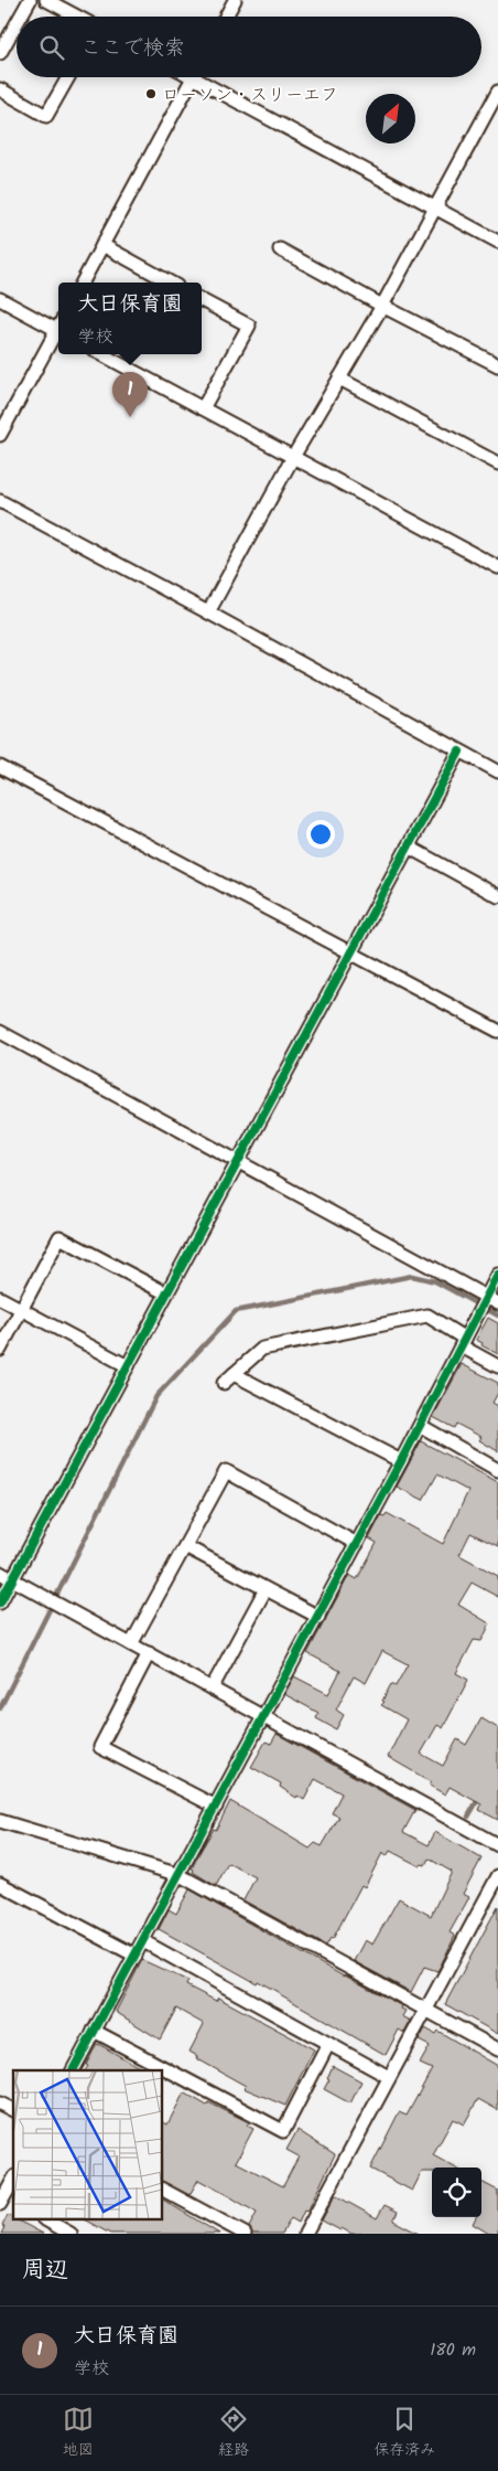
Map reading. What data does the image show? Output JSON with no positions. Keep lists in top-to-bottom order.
{
  "places": ["ローソン・スリーエフ"],
  "north": "top right",
  "page": {
    "search": "ここで検索",
    "popup": ["大日保育園", "学校"],
    "pins": "1",
    "heading": "周辺",
    "list": [
      {
        "mark": "1",
        "name": "大日保育園",
        "note": "学校",
        "value": "180 m"
      }
    ],
    "nav": ["地図", "経路", "保存済み"]
  }
}
